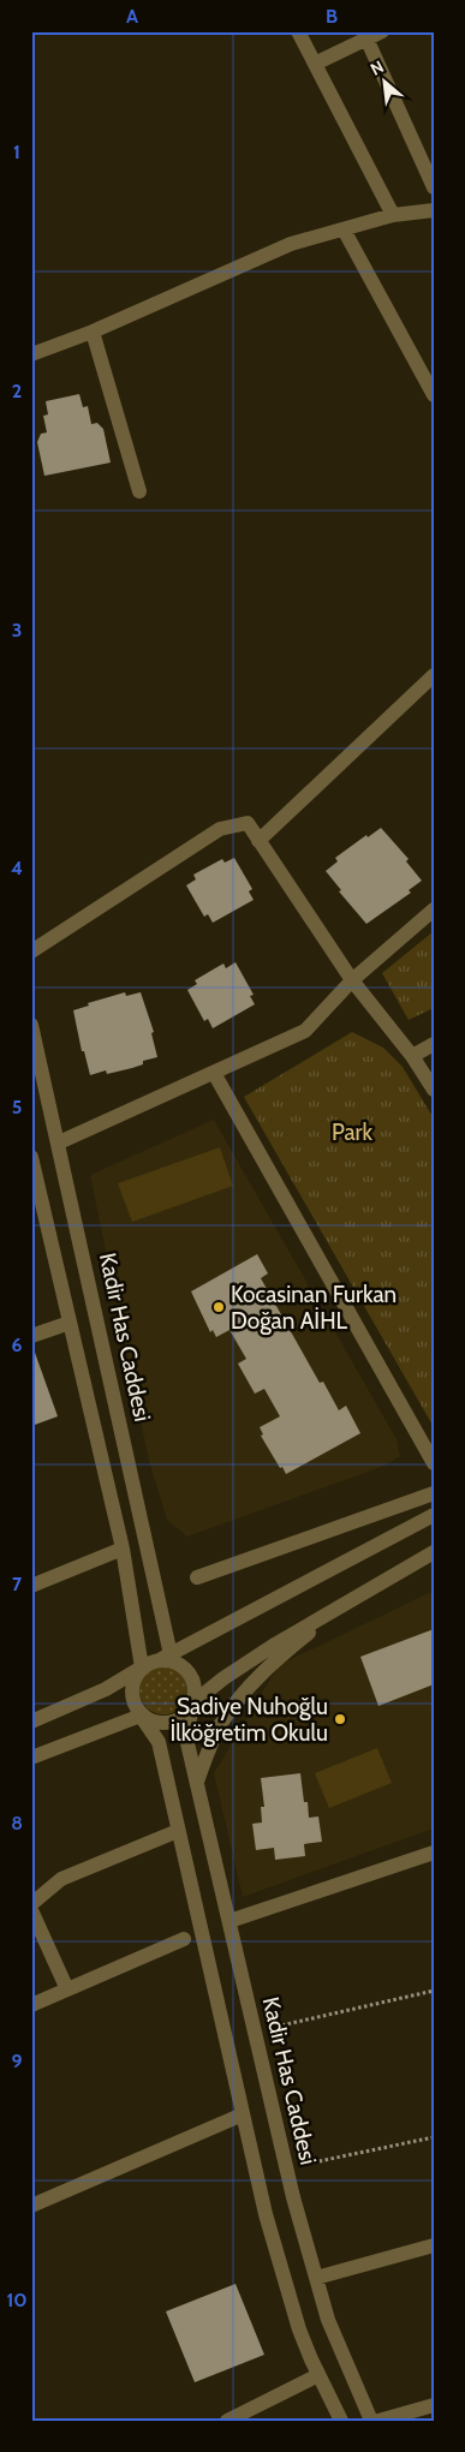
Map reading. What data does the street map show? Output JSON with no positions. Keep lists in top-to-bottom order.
{
  "streets": {
    "street": ["Kadir Has Caddesi"]
  },
  "parks": ["Park"],
  "places": ["Kocasinan Furkan Doğan AİHL", "Sadiye Nuhoğlu İlköğretim Okulu"],
  "north": "top left",
  "grid": {
    "columns": ["A", "B"],
    "rows": [
      "1",
      "2",
      "3",
      "4",
      "5",
      "6",
      "7",
      "8",
      "9",
      "10"
    ]
  }
}
